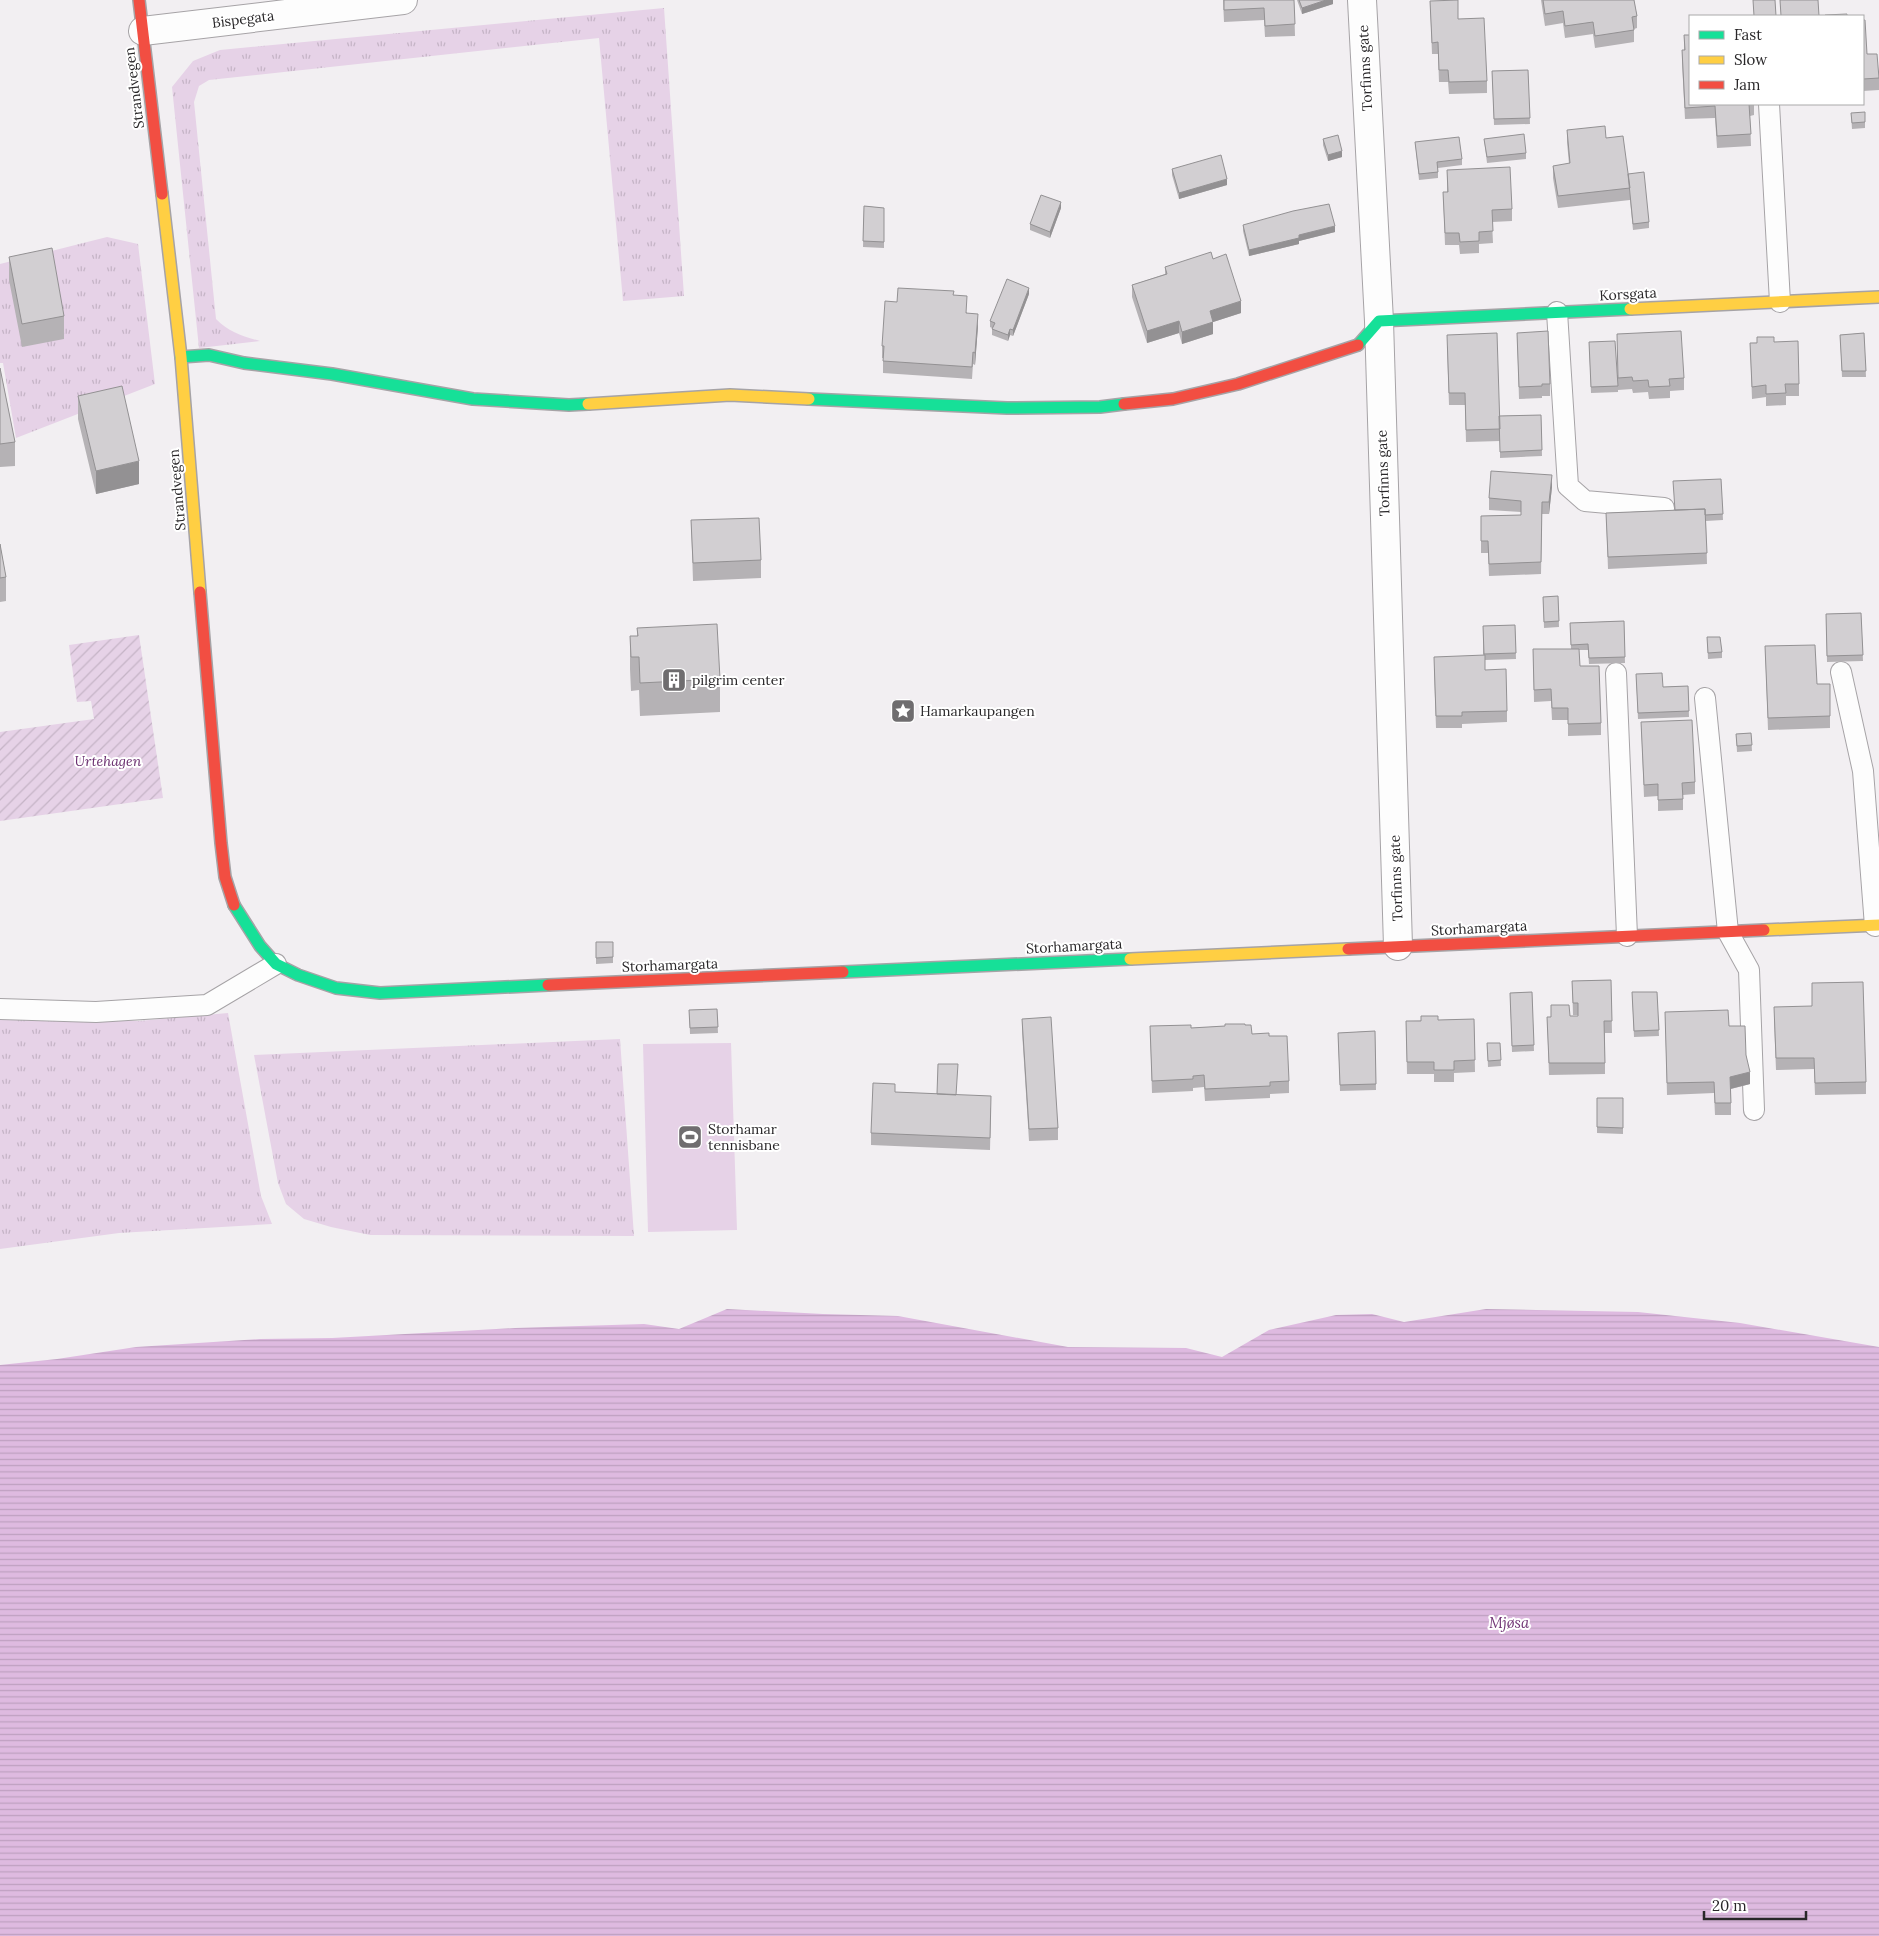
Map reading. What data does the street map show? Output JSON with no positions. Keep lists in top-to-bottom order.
{
  "streets": {
    "main road": ["Strandvegen", "Korsgata", "Storhamargata"],
    "street": ["Bispegata", "Torfinns gate"]
  },
  "crossings": [
    ["Bispegata", "Strandvegen"],
    ["Torfinns gate", "Korsgata"],
    ["Torfinns gate", "Storhamargata"],
    ["Strandvegen", "Storhamargata"]
  ],
  "water": ["Mjøsa"],
  "parks": ["Urtehagen"],
  "places": {
    "building": ["pilgrim center"],
    "place": ["Hamarkaupangen"],
    "sports": ["Storhamar tennisbane"]
  },
  "legend": ["Fast", "Slow", "Jam"],
  "scale_bar": "20 m"
}
